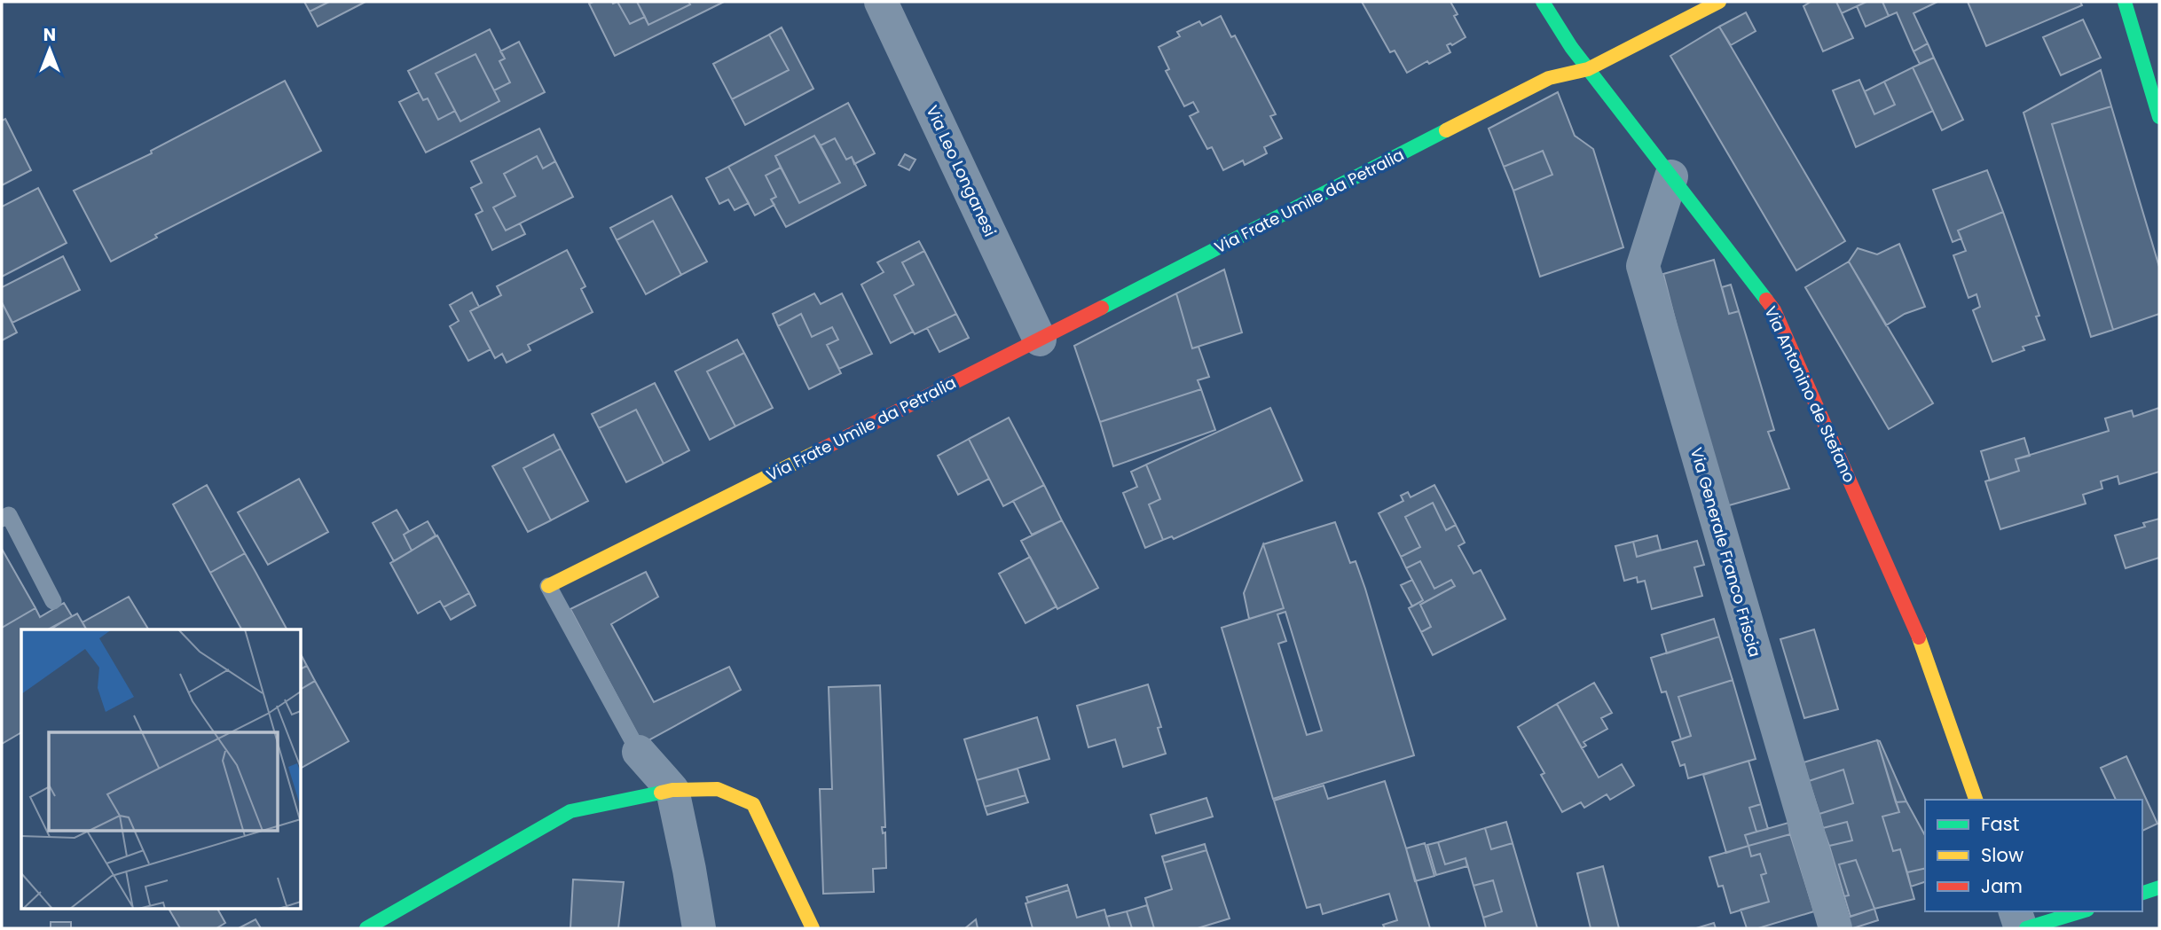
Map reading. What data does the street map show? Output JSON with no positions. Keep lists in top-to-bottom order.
{
  "streets": {
    "street": [
      "Via Leo Longanesi",
      "Via Frate Umile da Petralia",
      "Via Antonino de Stefano",
      "Via Generale Franco Friscia"
    ]
  },
  "crossings": [
    ["Via Leo Longanesi", "Via Frate Umile da Petralia"],
    ["Via Frate Umile da Petralia", "Via Antonino de Stefano"],
    ["Via Antonino de Stefano", "Via Generale Franco Friscia"]
  ],
  "legend": ["Fast", "Slow", "Jam"],
  "north": "top"
}
